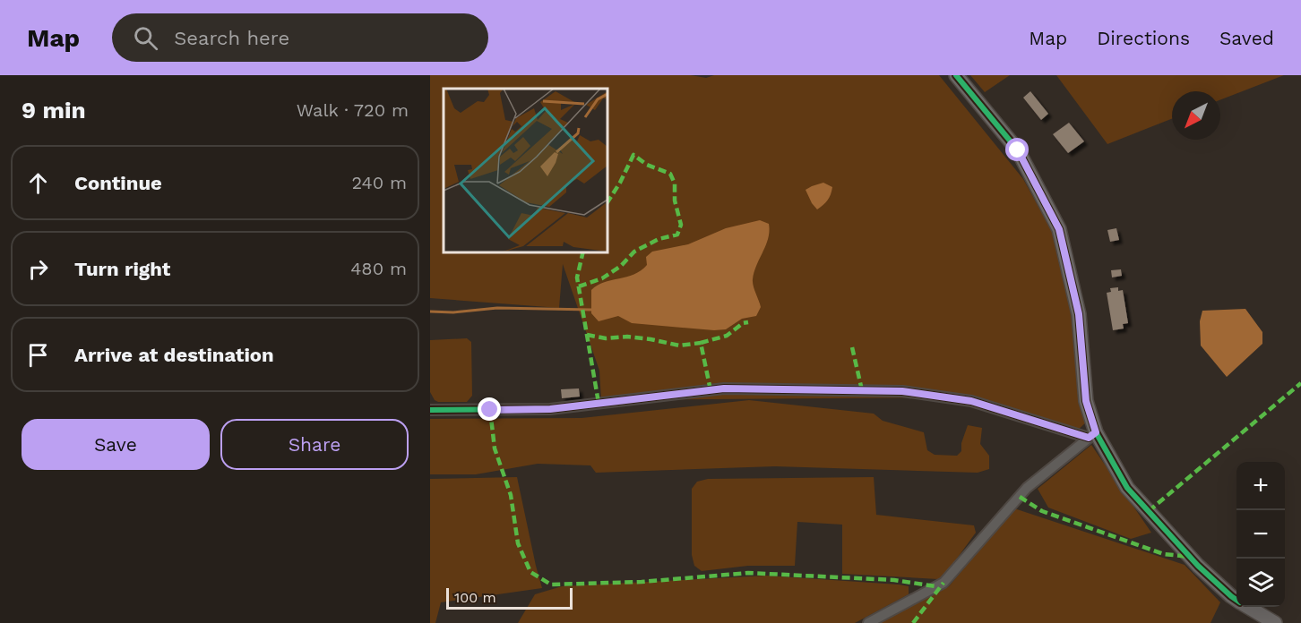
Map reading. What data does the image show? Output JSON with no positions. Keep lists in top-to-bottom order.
{
  "scale_bar": "100 m",
  "north": "bottom left",
  "page": {
    "header": "Map",
    "search": "Search here",
    "nav": ["Map", "Directions", "Saved"],
    "heading": ["9 min", "Walk · 720 m"],
    "list": [
      ["Continue", "240 m"],
      ["Turn right", "480 m"],
      "Arrive at destination"
    ],
    "buttons": ["Save", "Share"],
    "map_buttons": ["+", "−"],
    "scale": "100 m"
  }
}
